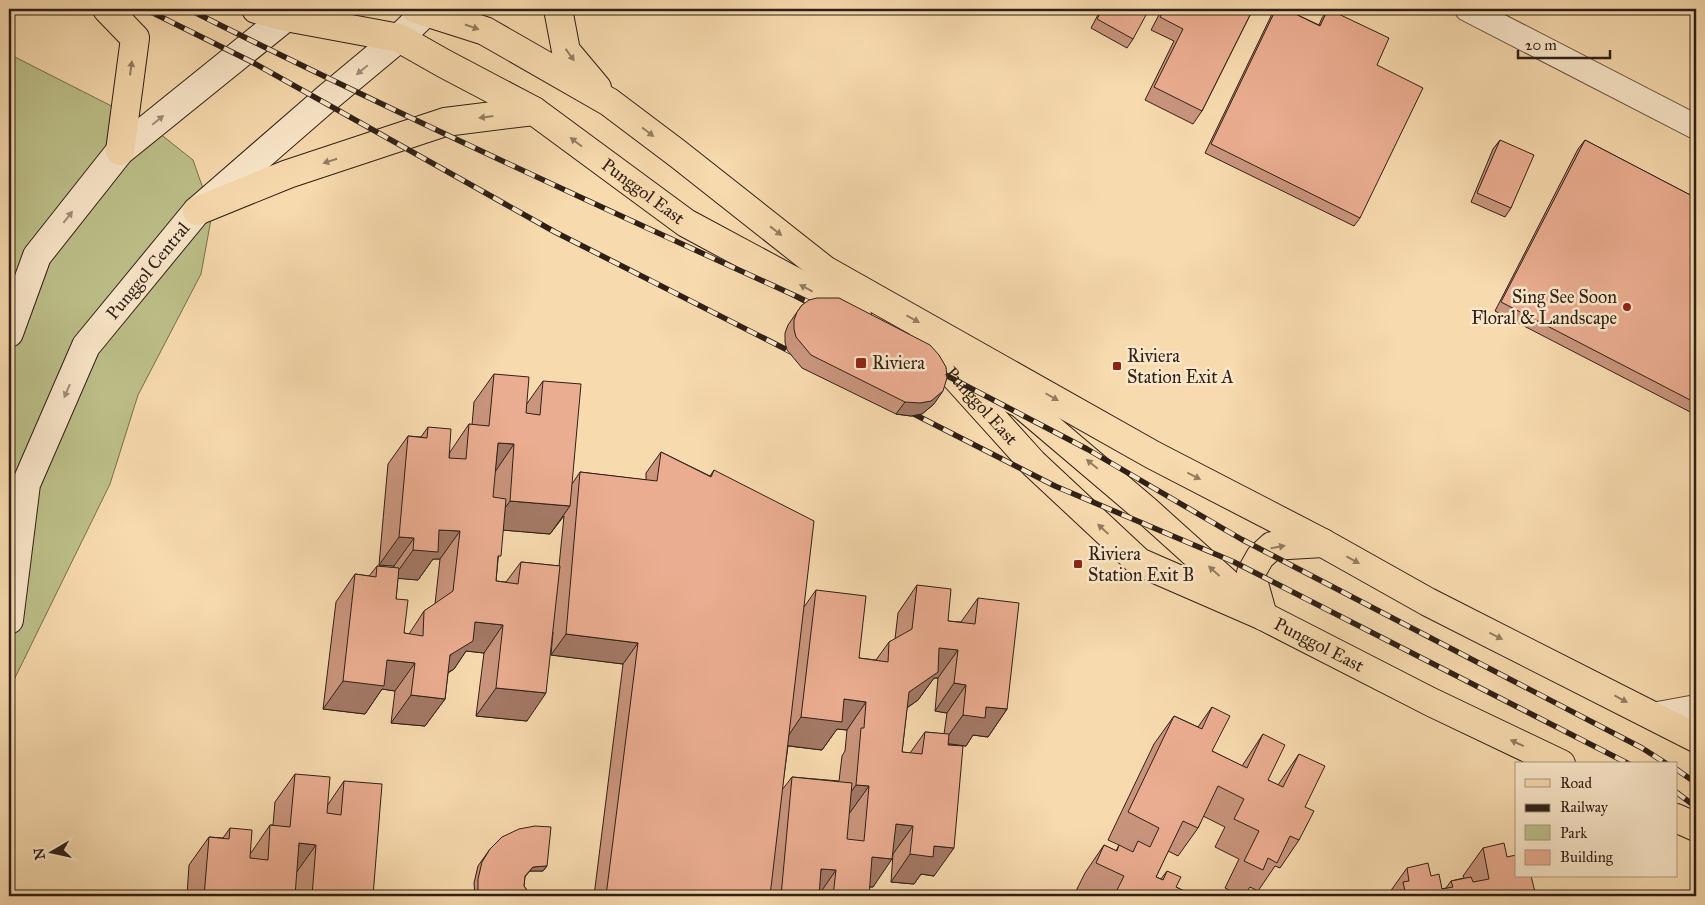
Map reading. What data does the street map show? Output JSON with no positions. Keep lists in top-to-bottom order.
{
  "streets": {
    "main road": ["Punggol East", "Punggol Central"]
  },
  "crossings": [
    ["Punggol East", "Punggol Central"]
  ],
  "places": {
    "other": ["Sing See Soon Floral & Landscape"],
    "transit": ["Riviera", "Riviera Station Exit A", "Riviera Station Exit B"]
  },
  "legend": [
    "Road",
    "Railway",
    "Park",
    "Building"
  ],
  "scale_bar": "20 m",
  "north": "left"
}
